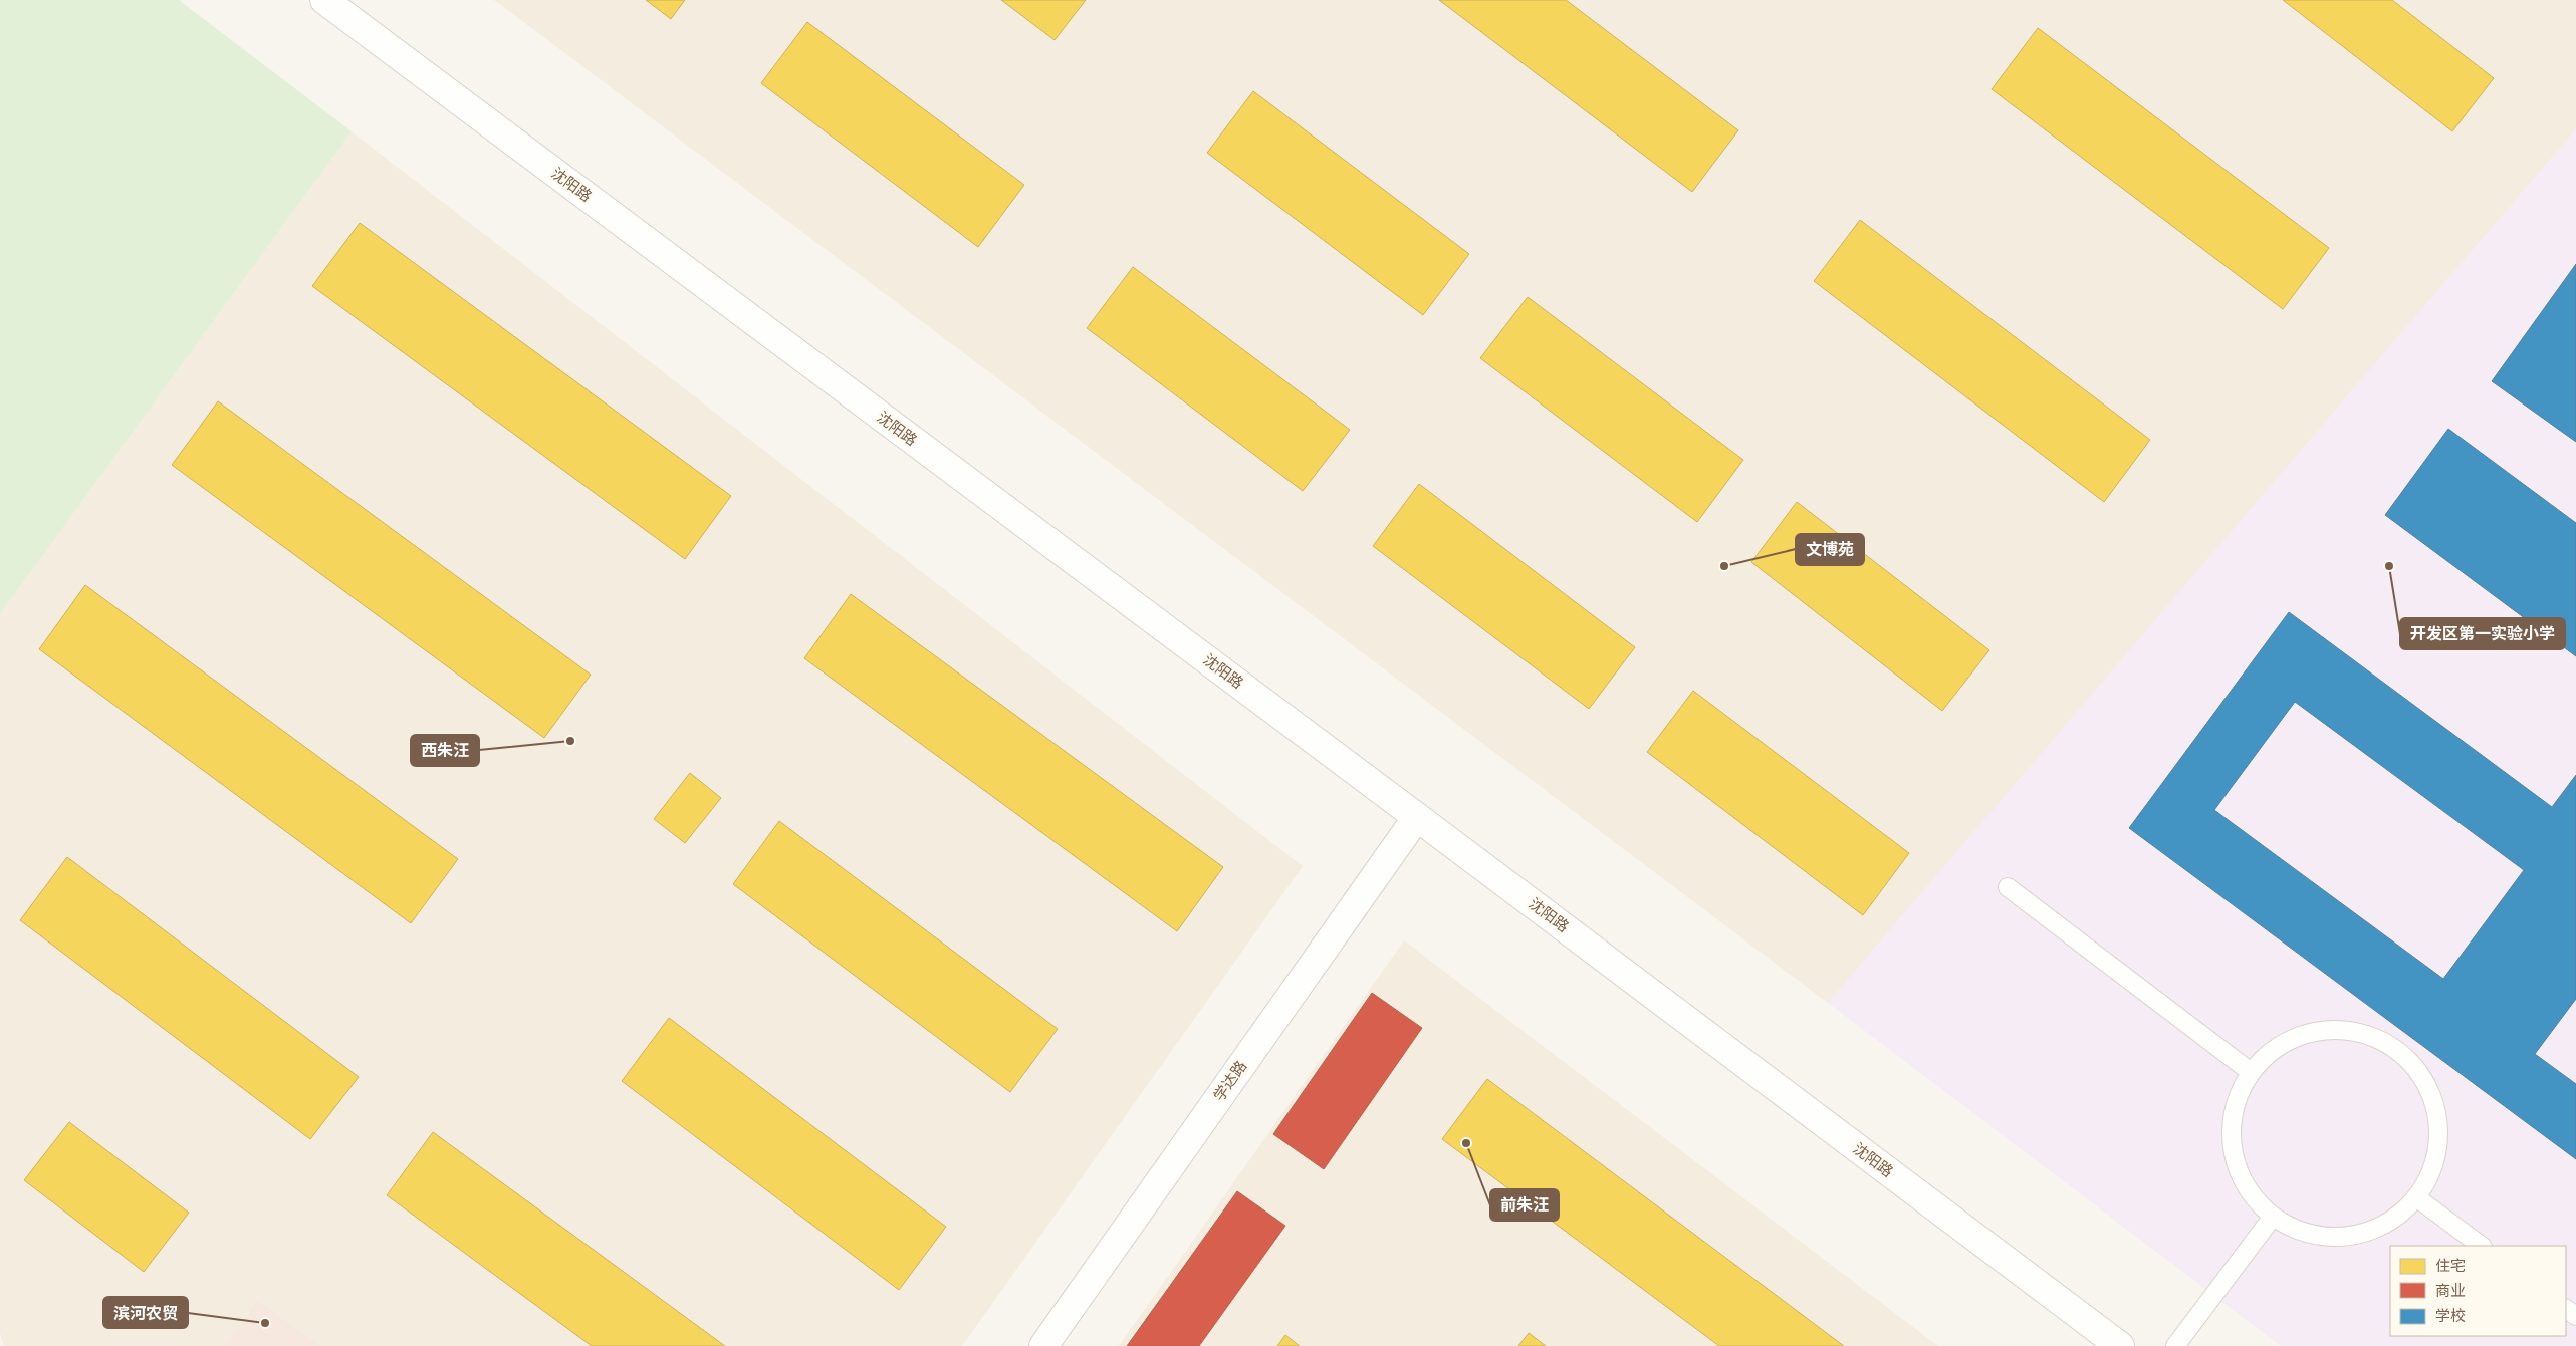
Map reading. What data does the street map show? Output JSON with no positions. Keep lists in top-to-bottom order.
{
  "streets": {
    "street": ["沈阳路", "学达路"]
  },
  "crossings": [
    ["沈阳路", "学达路"]
  ],
  "places": [
    "文博苑",
    "开发区第一实验小学",
    "西朱汪",
    "前朱汪",
    "滨河农贸"
  ],
  "legend": ["住宅", "商业", "学校"]
}
